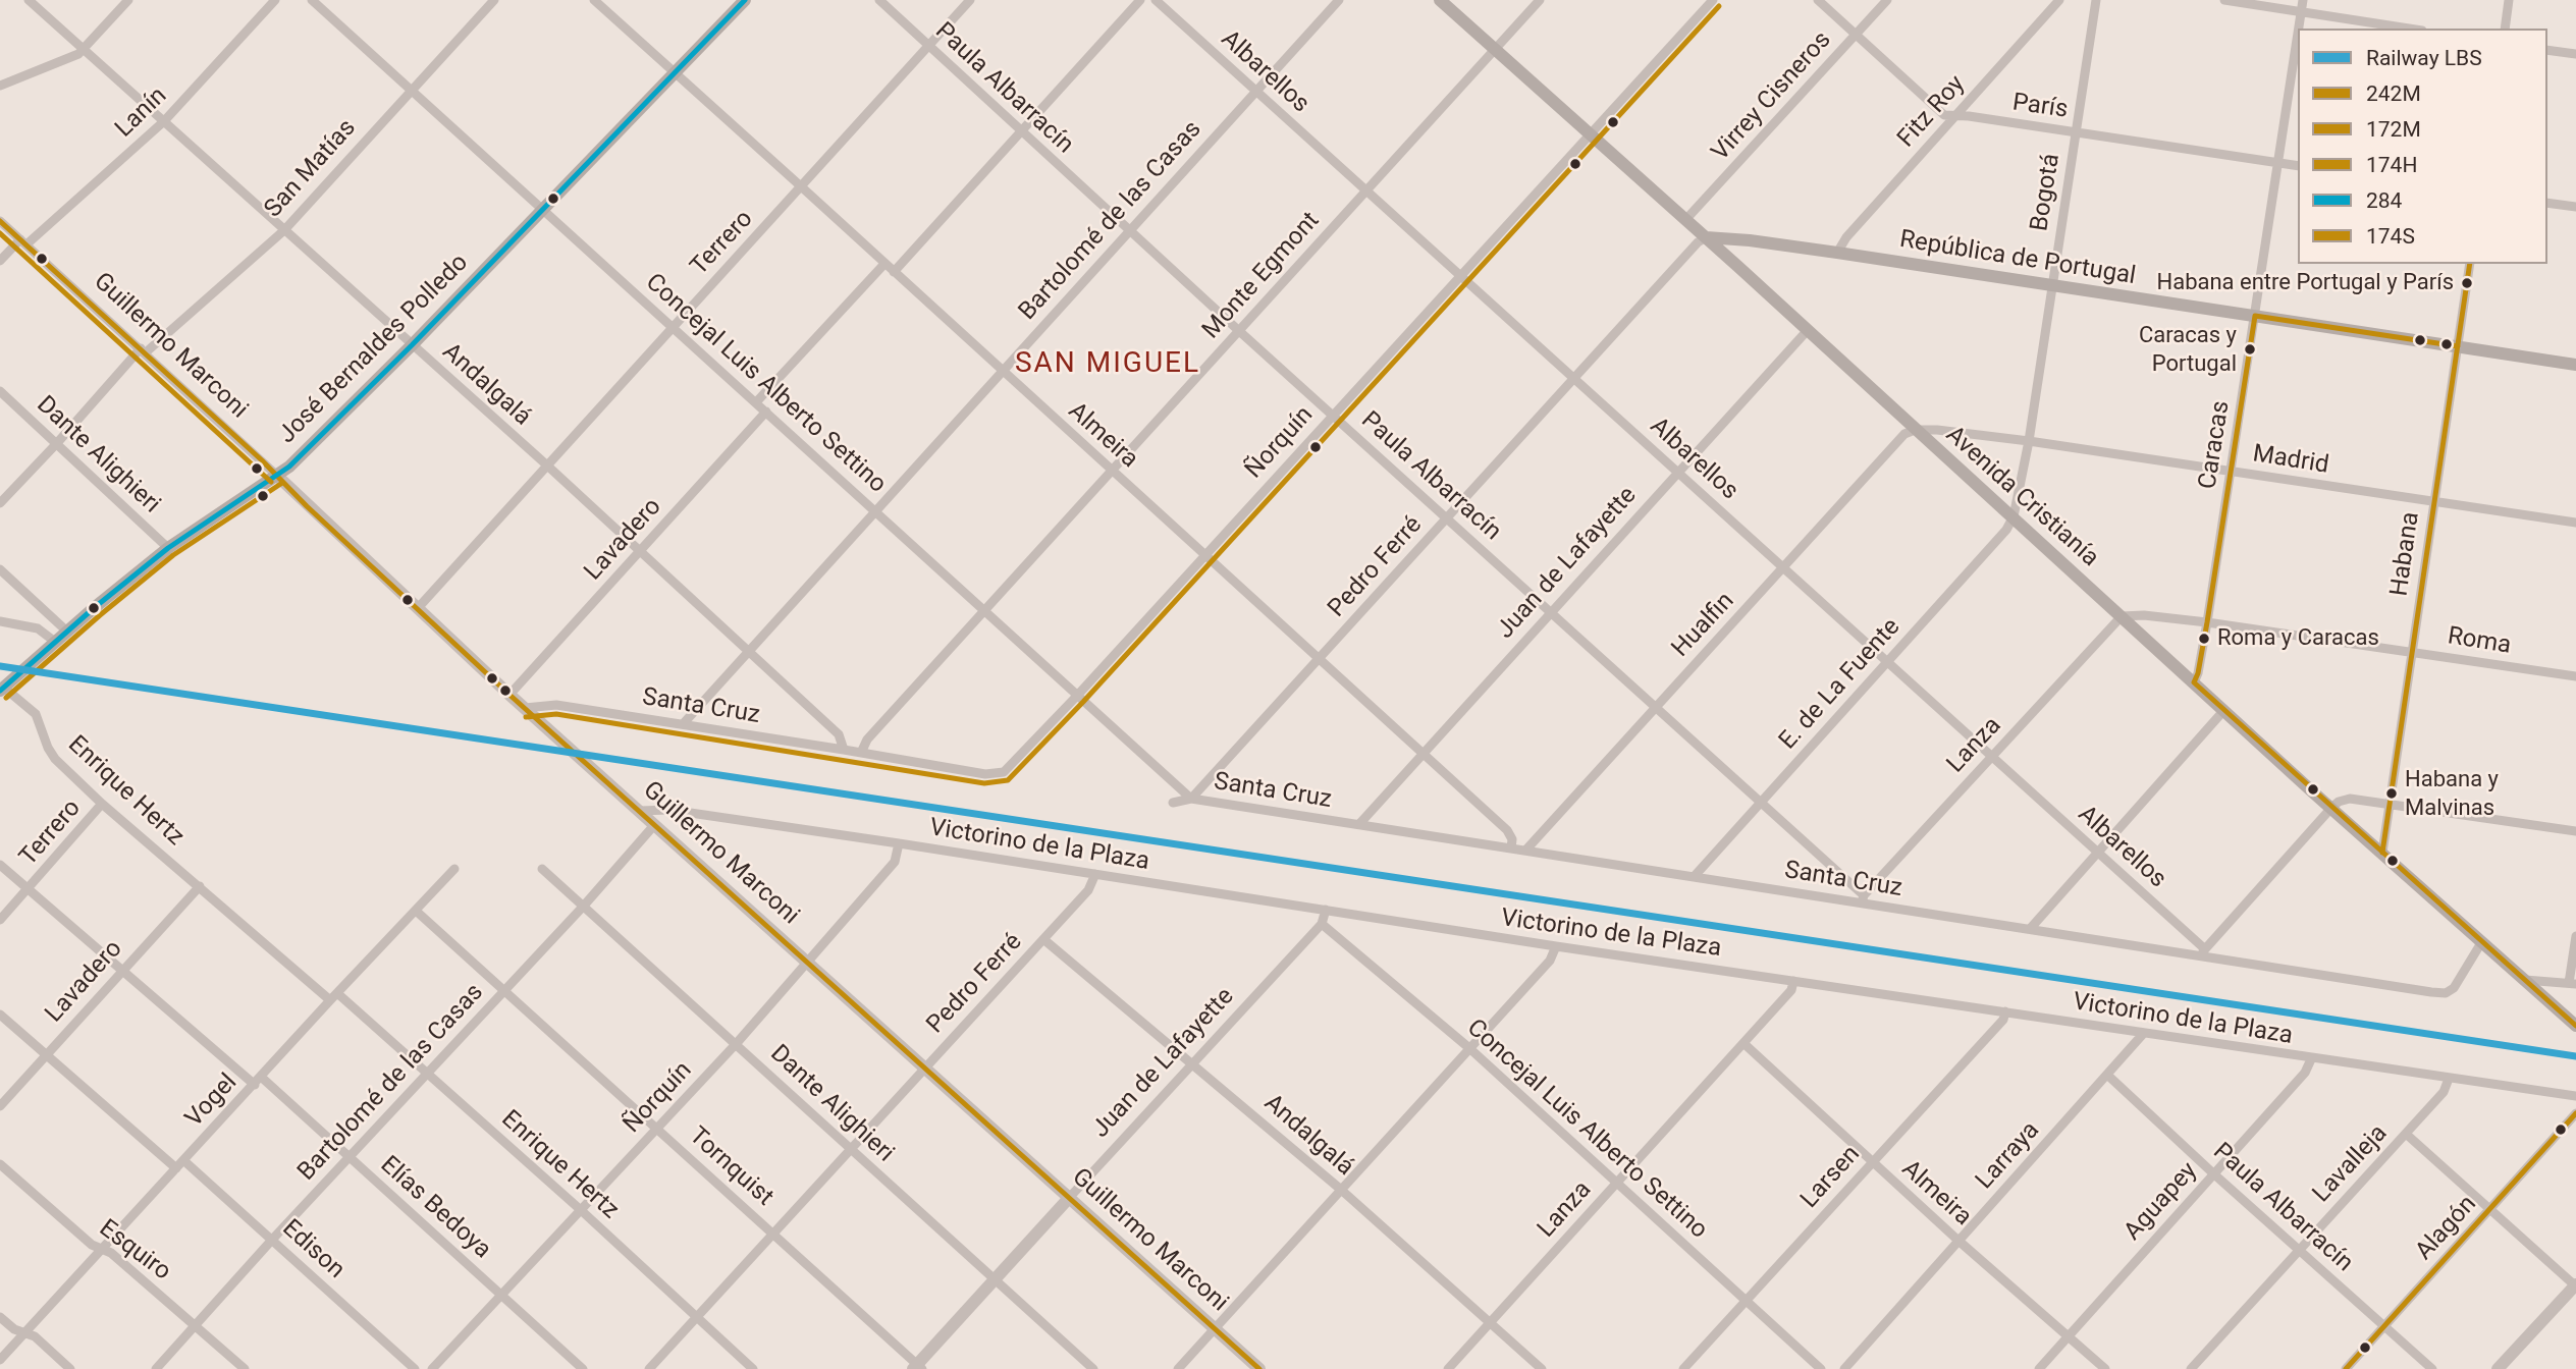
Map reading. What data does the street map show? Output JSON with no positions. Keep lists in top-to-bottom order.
{
  "streets": {
    "main road": ["República de Portugal", "José Bernaldes Polledo", "Avenida Cristianía"],
    "street": [
      "Albarellos",
      "Paula Albarracín",
      "Virrey Cisneros",
      "París",
      "Fitz Roy",
      "Lanín",
      "San Matías",
      "Bogotá",
      "Bartolomé de las Casas",
      "Terrero",
      "Monte Egmont",
      "Guillermo Marconi",
      "Concejal Luis Alberto Settino",
      "Andalgalá",
      "Almeira",
      "Ñorquín",
      "Caracas",
      "Dante Alighieri",
      "Madrid",
      "Lavadero",
      "Habana",
      "Juan de Lafayette",
      "Pedro Ferré",
      "Hualfin",
      "Roma",
      "E. de La Fuente",
      "Santa Cruz",
      "Lanza",
      "Enrique Hertz",
      "Victorino de la Plaza",
      "Vogel",
      "Larraya",
      "Lavalleja",
      "Tornquist",
      "Larsen",
      "Aguapey",
      "Elías Bedoya",
      "Alagón",
      "Edison",
      "Esquiro"
    ]
  },
  "crossings": [
    ["Albarellos", "Bartolomé de las Casas"],
    ["Albarellos", "Monte Egmont"],
    ["Albarellos", "Ñorquín"],
    ["Albarellos", "Juan de Lafayette"],
    ["Albarellos", "Pedro Ferré"],
    ["Albarellos", "Hualfin"],
    ["Albarellos", "E. de La Fuente"],
    ["Albarellos", "Santa Cruz"],
    ["Albarellos", "Lanza"],
    ["Paula Albarracín", "Bartolomé de las Casas"],
    ["Paula Albarracín", "Terrero"],
    ["Paula Albarracín", "Monte Egmont"],
    ["Paula Albarracín", "Ñorquín"],
    ["Paula Albarracín", "Juan de Lafayette"],
    ["Paula Albarracín", "Pedro Ferré"],
    ["Paula Albarracín", "Hualfin"],
    ["Paula Albarracín", "E. de La Fuente"],
    ["Paula Albarracín", "Santa Cruz"],
    ["Paula Albarracín", "Lanza"],
    ["Paula Albarracín", "Larraya"],
    ["Paula Albarracín", "Lavalleja"],
    ["Paula Albarracín", "Aguapey"],
    ["Paula Albarracín", "Alagón"],
    ["Virrey Cisneros", "París"],
    ["Virrey Cisneros", "Avenida Cristianía"],
    ["París", "Fitz Roy"],
    ["París", "Bogotá"],
    ["París", "Caracas"],
    ["Fitz Roy", "República de Portugal"],
    ["Lanín", "Guillermo Marconi"],
    ["Lanín", "Andalgalá"],
    ["San Matías", "Guillermo Marconi"],
    ["San Matías", "Concejal Luis Alberto Settino"],
    ["San Matías", "Andalgalá"],
    ["San Matías", "Dante Alighieri"],
    ["Bogotá", "República de Portugal"],
    ["Bogotá", "Madrid"],
    ["Bogotá", "Avenida Cristianía"],
    ["Bogotá", "E. de La Fuente"],
    ["Bartolomé de las Casas", "Guillermo Marconi"],
    ["Bartolomé de las Casas", "Concejal Luis Alberto Settino"],
    ["Bartolomé de las Casas", "Andalgalá"],
    ["Bartolomé de las Casas", "Almeira"],
    ["Bartolomé de las Casas", "Dante Alighieri"],
    ["Bartolomé de las Casas", "Santa Cruz"],
    ["Bartolomé de las Casas", "Enrique Hertz"],
    ["Bartolomé de las Casas", "Tornquist"],
    ["Bartolomé de las Casas", "Elías Bedoya"],
    ["Bartolomé de las Casas", "Edison"],
    ["Bartolomé de las Casas", "Esquiro"],
    ["Terrero", "Guillermo Marconi"],
    ["Terrero", "Concejal Luis Alberto Settino"],
    ["Terrero", "Andalgalá"],
    ["Terrero", "Almeira"],
    ["Terrero", "Enrique Hertz"],
    ["Terrero", "Elías Bedoya"],
    ["República de Portugal", "Caracas"],
    ["República de Portugal", "Avenida Cristianía"],
    ["República de Portugal", "Habana"],
    ["República de Portugal", "Pedro Ferré"],
    ["Monte Egmont", "Concejal Luis Alberto Settino"],
    ["Monte Egmont", "Almeira"],
    ["Monte Egmont", "Avenida Cristianía"],
    ["Monte Egmont", "Santa Cruz"],
    ["Guillermo Marconi", "José Bernaldes Polledo"],
    ["Guillermo Marconi", "Ñorquín"],
    ["Guillermo Marconi", "Lavadero"],
    ["Guillermo Marconi", "Juan de Lafayette"],
    ["Guillermo Marconi", "Pedro Ferré"],
    ["Guillermo Marconi", "Santa Cruz"],
    ["Guillermo Marconi", "Victorino de la Plaza"],
    ["José Bernaldes Polledo", "Concejal Luis Alberto Settino"],
    ["José Bernaldes Polledo", "Andalgalá"],
    ["José Bernaldes Polledo", "Almeira"],
    ["José Bernaldes Polledo", "Dante Alighieri"],
    ["José Bernaldes Polledo", "Enrique Hertz"],
    ["Concejal Luis Alberto Settino", "Ñorquín"],
    ["Concejal Luis Alberto Settino", "Lavadero"],
    ["Concejal Luis Alberto Settino", "Juan de Lafayette"],
    ["Concejal Luis Alberto Settino", "Pedro Ferré"],
    ["Concejal Luis Alberto Settino", "Santa Cruz"],
    ["Concejal Luis Alberto Settino", "Lanza"],
    ["Concejal Luis Alberto Settino", "Larsen"],
    ["Andalgalá", "Lavadero"],
    ["Andalgalá", "Juan de Lafayette"],
    ["Andalgalá", "Pedro Ferré"],
    ["Andalgalá", "Santa Cruz"],
    ["Andalgalá", "Lanza"],
    ["Almeira", "Ñorquín"],
    ["Almeira", "Juan de Lafayette"],
    ["Almeira", "Pedro Ferré"],
    ["Almeira", "Santa Cruz"],
    ["Almeira", "Lanza"],
    ["Almeira", "Larraya"],
    ["Almeira", "Larsen"],
    ["Almeira", "Aguapey"],
    ["Ñorquín", "Dante Alighieri"],
    ["Ñorquín", "Avenida Cristianía"],
    ["Ñorquín", "Santa Cruz"],
    ["Ñorquín", "Enrique Hertz"],
    ["Ñorquín", "Victorino de la Plaza"],
    ["Ñorquín", "Tornquist"],
    ["Ñorquín", "Elías Bedoya"],
    ["Caracas", "Madrid"],
    ["Caracas", "Avenida Cristianía"],
    ["Caracas", "Roma"],
    ["Dante Alighieri", "Juan de Lafayette"],
    ["Dante Alighieri", "Pedro Ferré"],
    ["Madrid", "Avenida Cristianía"],
    ["Madrid", "Habana"],
    ["Madrid", "Hualfin"],
    ["Avenida Cristianía", "Habana"],
    ["Avenida Cristianía", "Juan de Lafayette"],
    ["Avenida Cristianía", "Pedro Ferré"],
    ["Avenida Cristianía", "Hualfin"],
    ["Avenida Cristianía", "Roma"],
    ["Avenida Cristianía", "E. de La Fuente"],
    ["Avenida Cristianía", "Santa Cruz"],
    ["Avenida Cristianía", "Lanza"],
    ["Lavadero", "Enrique Hertz"],
    ["Lavadero", "Elías Bedoya"],
    ["Lavadero", "Edison"],
    ["Habana", "Roma"],
    ["Juan de Lafayette", "Santa Cruz"],
    ["Juan de Lafayette", "Victorino de la Plaza"],
    ["Juan de Lafayette", "Tornquist"],
    ["Pedro Ferré", "Santa Cruz"],
    ["Pedro Ferré", "Enrique Hertz"],
    ["Pedro Ferré", "Victorino de la Plaza"],
    ["Pedro Ferré", "Tornquist"],
    ["Hualfin", "Santa Cruz"],
    ["Roma", "Lanza"],
    ["E. de La Fuente", "Santa Cruz"],
    ["Santa Cruz", "Lanza"],
    ["Lanza", "Victorino de la Plaza"],
    ["Enrique Hertz", "Vogel"],
    ["Victorino de la Plaza", "Larraya"],
    ["Victorino de la Plaza", "Lavalleja"],
    ["Victorino de la Plaza", "Larsen"],
    ["Victorino de la Plaza", "Aguapey"],
    ["Vogel", "Tornquist"],
    ["Vogel", "Elías Bedoya"],
    ["Vogel", "Edison"],
    ["Vogel", "Esquiro"]
  ],
  "districts": ["SAN MIGUEL"],
  "places": [
    "Habana entre Portugal y París",
    "Caracas y Portugal",
    "Roma y Caracas",
    "Habana y Malvinas"
  ],
  "lines": [
    "transit line 284",
    "transit line 172M",
    "transit line 242M",
    "transit line 174S",
    "transit line 174H",
    "rail line LBS"
  ],
  "legend": [
    "Railway LBS",
    "242M",
    "172M",
    "174H",
    "284",
    "174S"
  ]
}
